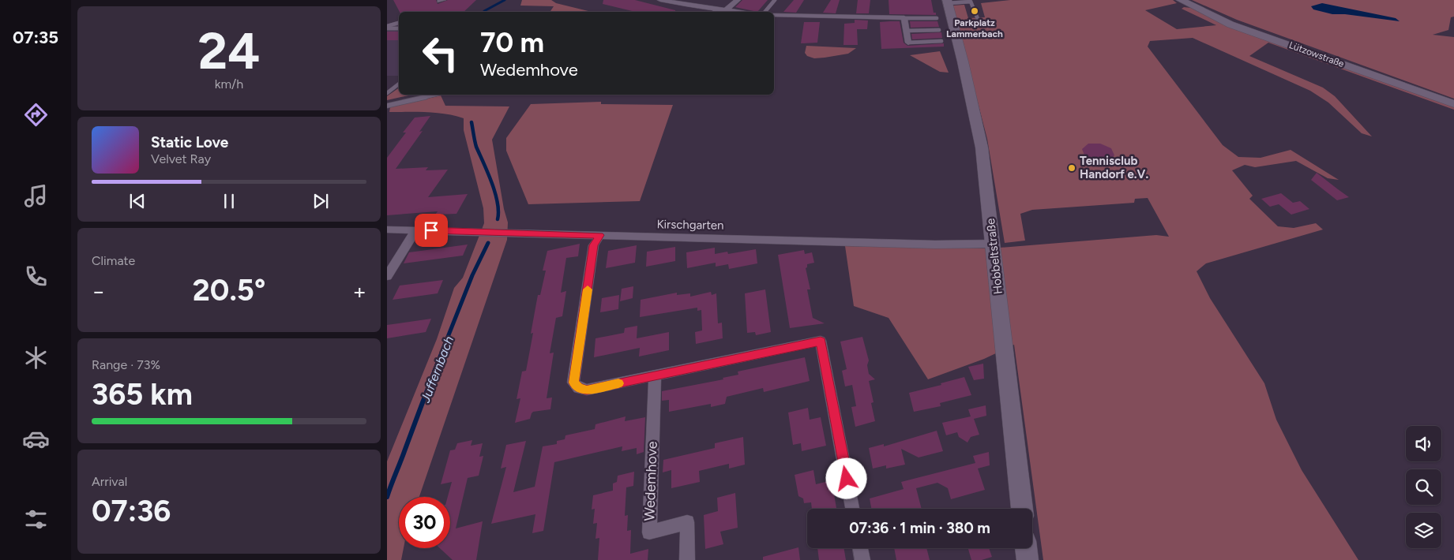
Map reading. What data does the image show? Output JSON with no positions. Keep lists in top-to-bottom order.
{
  "streets": {
    "street": [
      "Lützowstraße",
      "Kirschgarten",
      "Hobbeltstraße",
      "Wedemhove"
    ]
  },
  "crossings": [
    ["Kirschgarten", "Hobbeltstraße"]
  ],
  "water": ["Juffernbach"],
  "places": ["Parkplatz Lammerbach", "Tennisclub Handorf e.V."],
  "page": {
    "tabs": "07:35",
    "tile": [
      ["24", "km/h"],
      "Climate",
      ["Range · 73%", "365 km"],
      ["Arrival", "07:36"]
    ],
    "turn": ["70 m", "Wedemhove"],
    "song": ["Static Love", "Velvet Ray"],
    "heat": ["−", "20.5°", "+"],
    "limit": "30",
    "trip": "07:36 · 1 min · 380 m"
  }
}
